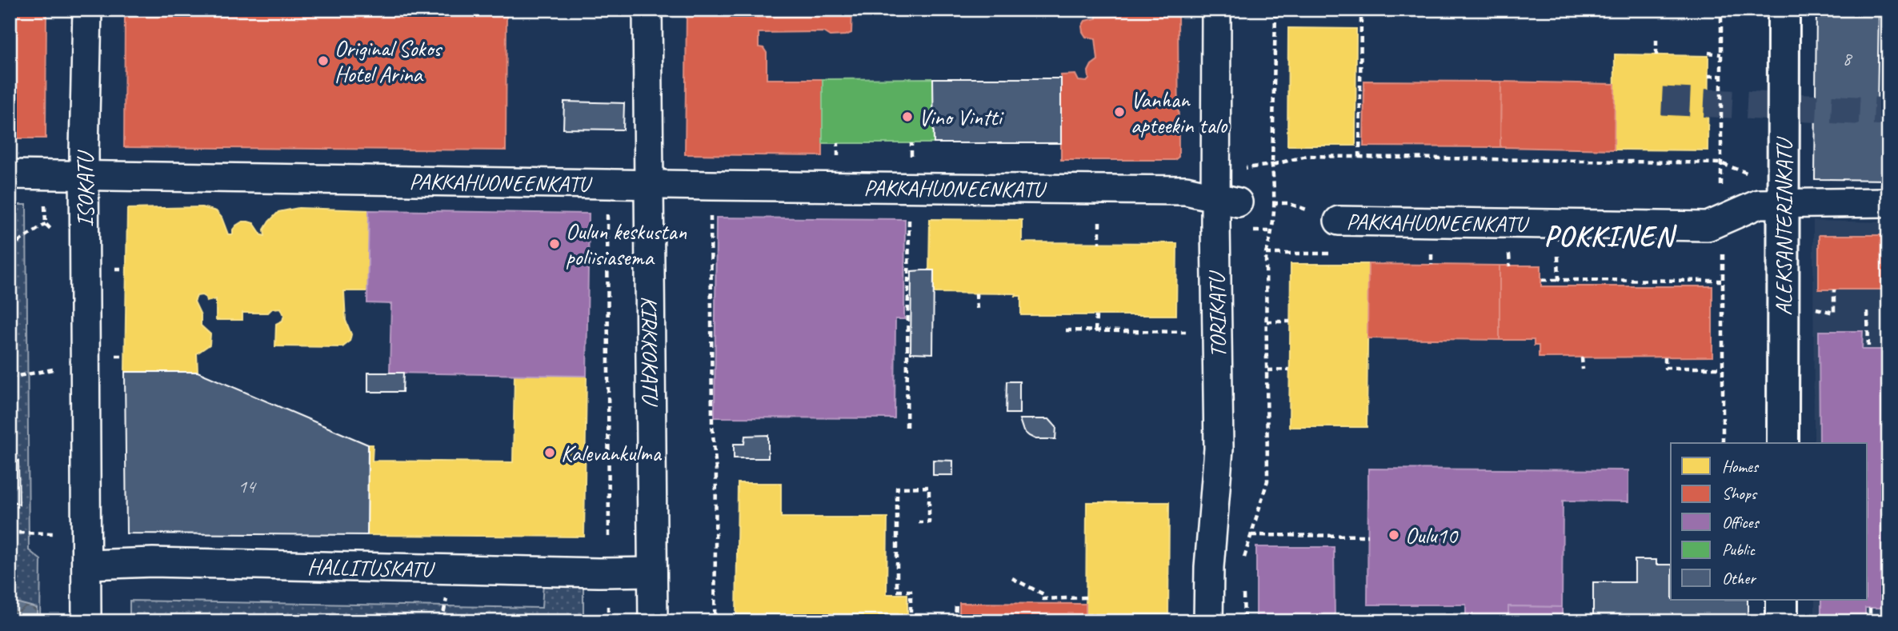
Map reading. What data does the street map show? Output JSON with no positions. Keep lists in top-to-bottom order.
{
  "streets": {
    "main road": ["ALEKSANTERINKATU"],
    "street": [
      "PAKKAHUONEENKATU",
      "ISOKATU",
      "TORIKATU",
      "KIRKKOKATU",
      "HALLITUSKATU"
    ]
  },
  "crossings": [
    ["PAKKAHUONEENKATU", "ISOKATU"],
    ["PAKKAHUONEENKATU", "ALEKSANTERINKATU"],
    ["PAKKAHUONEENKATU", "TORIKATU"],
    ["PAKKAHUONEENKATU", "KIRKKOKATU"],
    ["ISOKATU", "HALLITUSKATU"],
    ["KIRKKOKATU", "HALLITUSKATU"]
  ],
  "districts": ["POKKINEN"],
  "places": [
    "Original Sokos Hotel Arina",
    "Vanhan apteekin talo",
    "Vino Vintti",
    "Oulun keskustan poliisiasema",
    "Kalevankulma",
    "Oulu10"
  ],
  "house_numbers": ["8", "14"],
  "legend": [
    "Homes",
    "Shops",
    "Offices",
    "Public",
    "Other"
  ]
}
